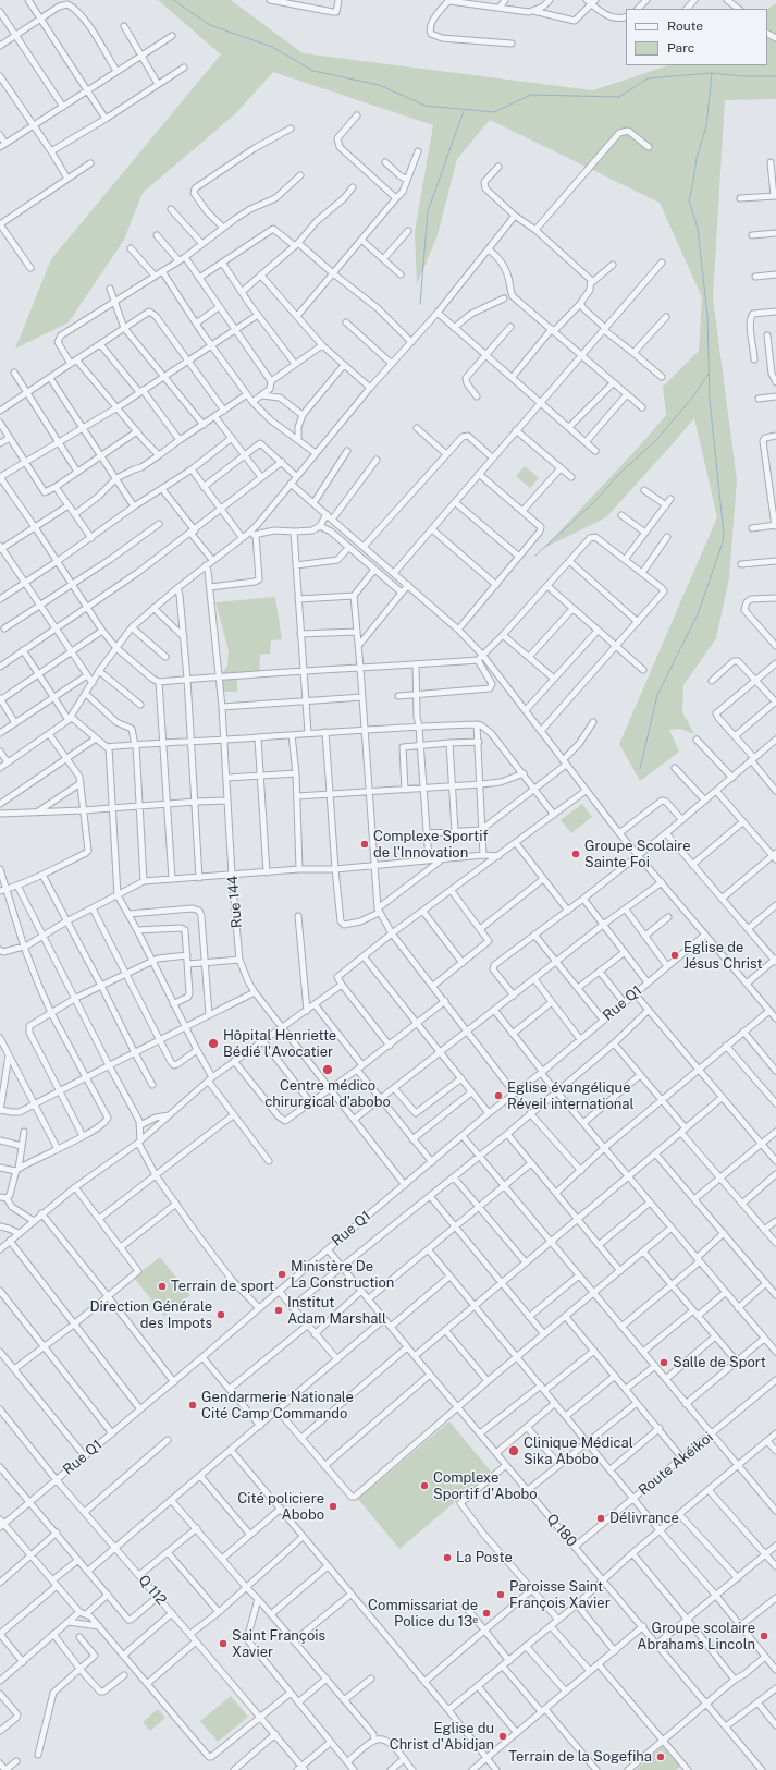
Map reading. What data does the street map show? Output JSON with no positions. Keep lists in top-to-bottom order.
{
  "streets": {
    "street": [
      "Rue 144",
      "Rue Q1",
      "Route Akéikoi",
      "Q 180",
      "Q 112"
    ]
  },
  "crossings": [
    ["Rue 144", "Rue Q1"],
    ["Rue Q1", "Q 180"],
    ["Rue Q1", "Q 112"],
    ["Route Akéikoi", "Q 180"]
  ],
  "places": [
    "Complexe Sportif de l'Innovation",
    "Groupe Scolaire Sainte Foi",
    "Eglise de Jésus Christ",
    "Hôpital Henriette Bédié l'Avocatier",
    "Centre médico chirurgical d'abobo",
    "Eglise évangélique Réveil international",
    "Ministère De La Construction",
    "Terrain de sport",
    "Institut Adam Marshall",
    "Direction Générale des Impots",
    "Salle de Sport",
    "Gendarmerie Nationale Cité Camp Commando",
    "Clinique Médical Sika Abobo",
    "Complexe Sportif d'Abobo",
    "Cité policiere Abobo",
    "Délivrance",
    "La Poste",
    "Paroisse Saint François Xavier",
    "Commissariat de Police du 13ᵉ",
    "Groupe scolaire Abrahams Lincoln",
    "Saint François Xavier",
    "Eglise du Christ d'Abidjan",
    "Terrain de la Sogefiha"
  ],
  "legend": ["Route", "Parc"]
}
